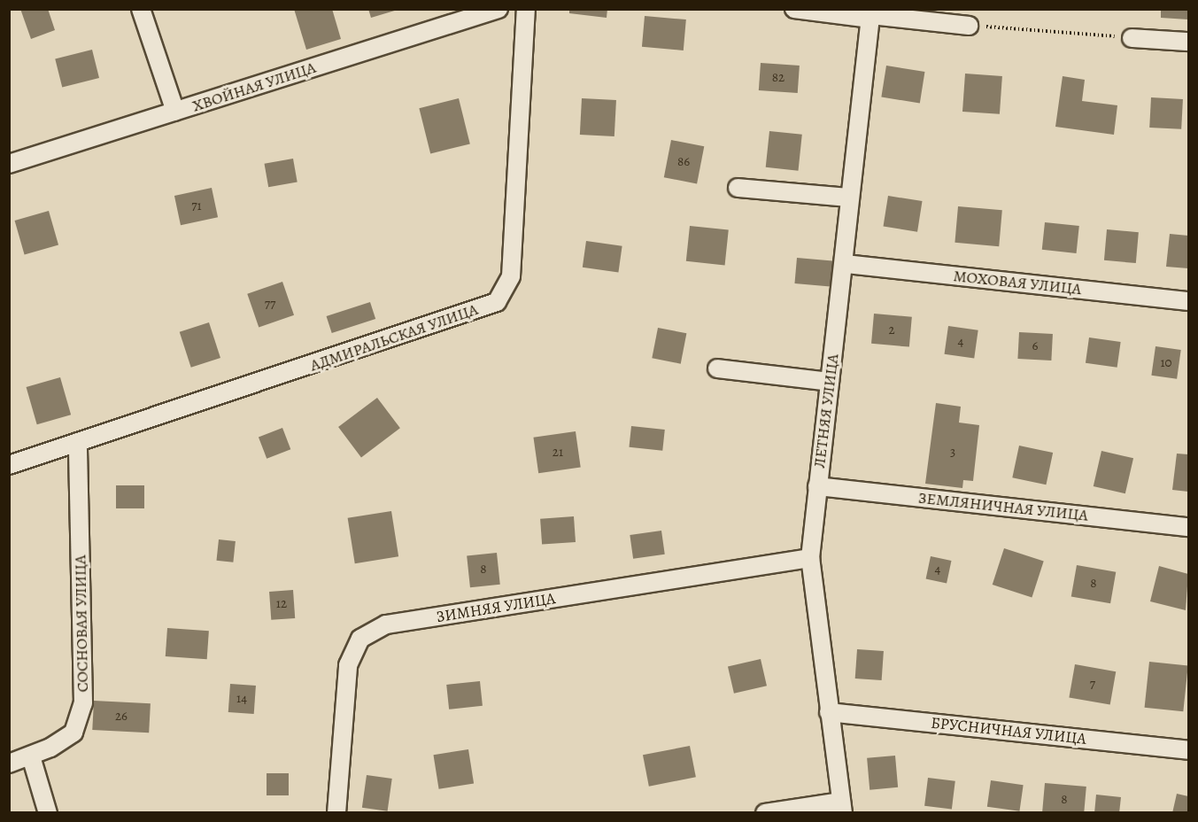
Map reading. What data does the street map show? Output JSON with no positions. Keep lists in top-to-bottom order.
{
  "streets": {
    "street": [
      "ХВОЙНАЯ УЛИЦА",
      "МОХОВАЯ УЛИЦА",
      "АДМИРАЛЬСКАЯ УЛИЦА",
      "ЛЕТНЯЯ УЛИЦА",
      "ЗЕМЛЯНИЧНАЯ УЛИЦА",
      "ЗИМНЯЯ УЛИЦА",
      "СОСНОВАЯ УЛИЦА",
      "БРУСНИЧНАЯ УЛИЦА"
    ]
  },
  "crossings": [
    ["МОХОВАЯ УЛИЦА", "ЛЕТНЯЯ УЛИЦА"],
    ["АДМИРАЛЬСКАЯ УЛИЦА", "СОСНОВАЯ УЛИЦА"],
    ["ЛЕТНЯЯ УЛИЦА", "ЗЕМЛЯНИЧНАЯ УЛИЦА"],
    ["ЛЕТНЯЯ УЛИЦА", "ЗИМНЯЯ УЛИЦА"],
    ["ЛЕТНЯЯ УЛИЦА", "БРУСНИЧНАЯ УЛИЦА"]
  ],
  "house_numbers": [
    "82",
    "86",
    "71",
    "77",
    "2",
    "4",
    "6",
    "10",
    "21",
    "3",
    "8",
    "4",
    "8",
    "12",
    "7",
    "14",
    "26",
    "8"
  ]
}
